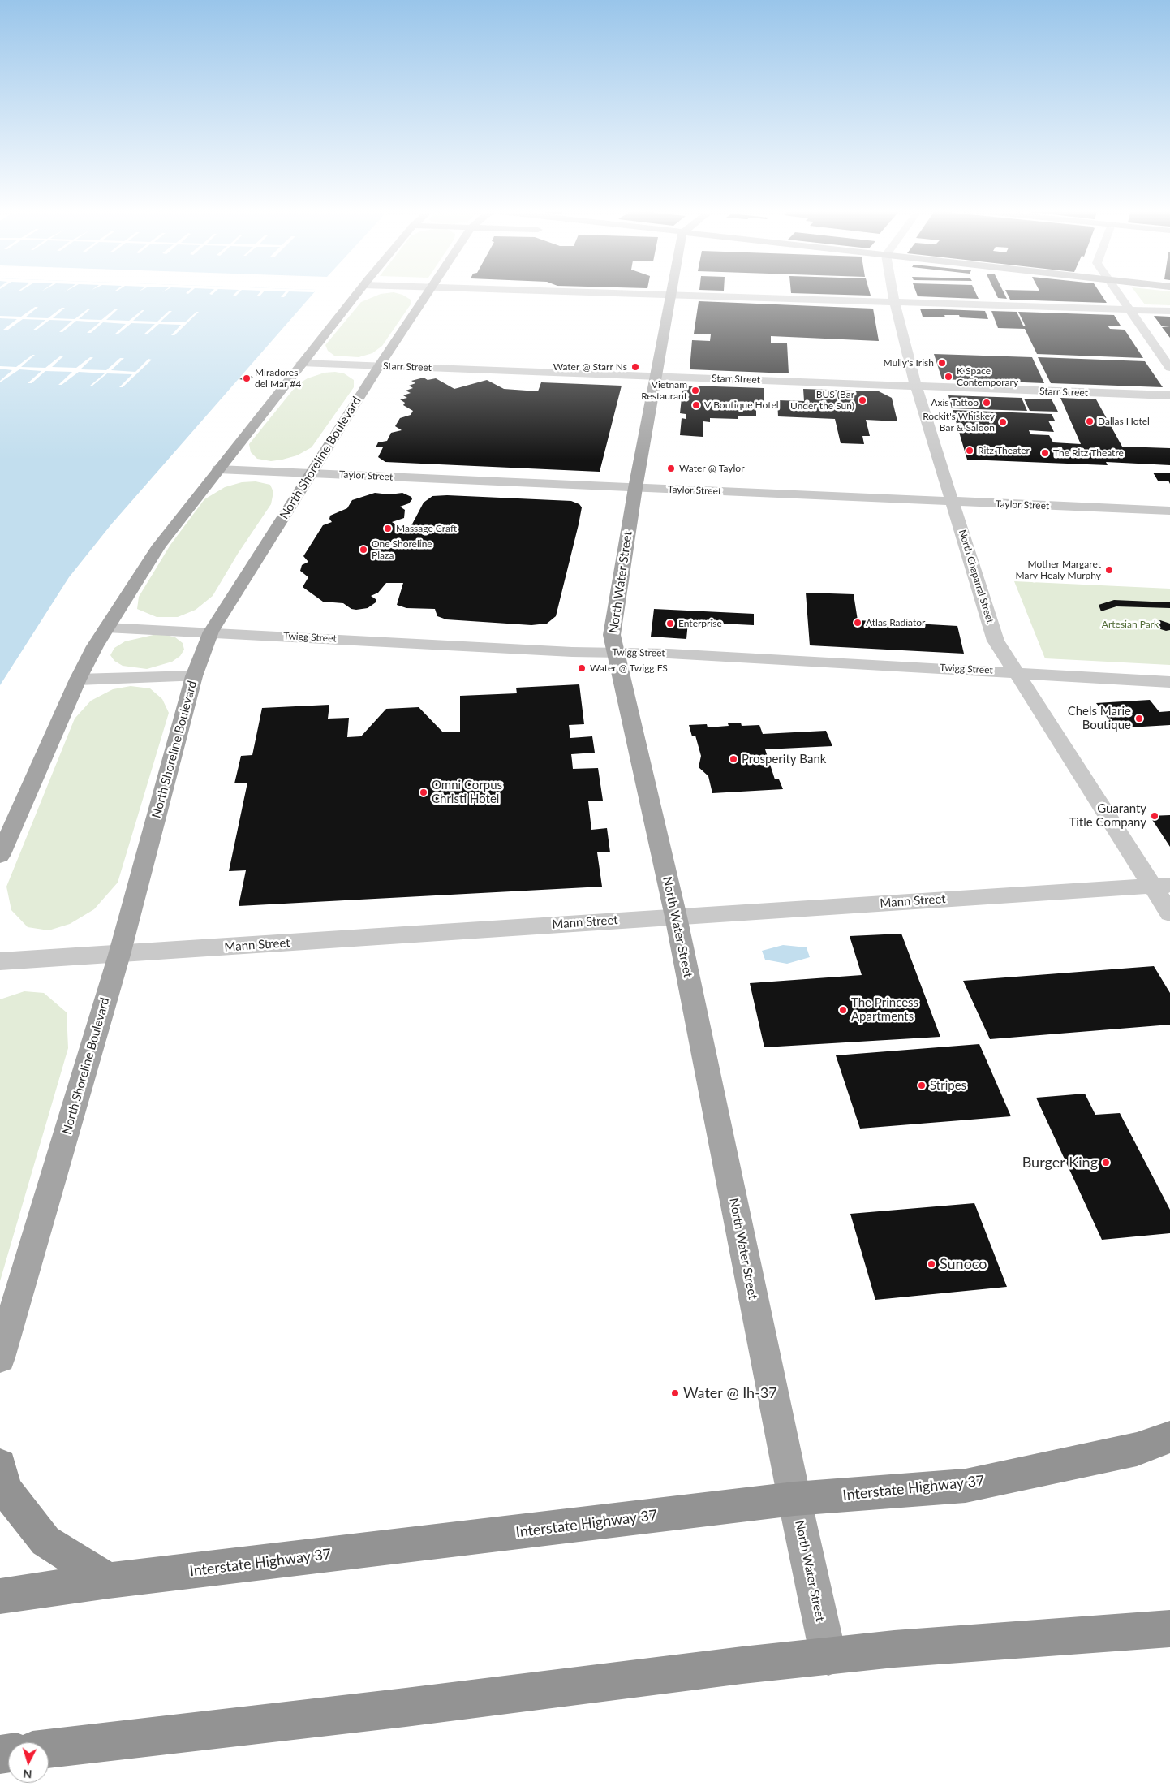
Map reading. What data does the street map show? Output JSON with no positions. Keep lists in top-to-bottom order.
{
  "streets": {
    "highway": ["Interstate Highway 37"],
    "main road": ["North Shoreline Boulevard", "North Water Street"],
    "street": [
      "Starr Street",
      "Taylor Street",
      "North Chaparral Street",
      "Twigg Street",
      "Mann Street"
    ]
  },
  "crossings": [
    ["Starr Street", "North Shoreline Boulevard"],
    ["Starr Street", "North Chaparral Street"],
    ["Starr Street", "North Water Street"],
    ["North Shoreline Boulevard", "Taylor Street"],
    ["North Shoreline Boulevard", "Twigg Street"],
    ["North Shoreline Boulevard", "Mann Street"],
    ["Taylor Street", "North Chaparral Street"],
    ["Taylor Street", "North Water Street"],
    ["North Chaparral Street", "Twigg Street"],
    ["North Chaparral Street", "Mann Street"],
    ["North Water Street", "Twigg Street"],
    ["North Water Street", "Mann Street"],
    ["North Water Street", "Interstate Highway 37"]
  ],
  "parks": ["Artesian Park"],
  "places": [
    "Mully's Irish",
    "Water @ Starr Ns",
    "K Space Contemporary",
    "Miradores del Mar #4",
    "Vietnam Restaurant",
    "BUS (Bar Under the Sun)",
    "Axis Tattoo",
    "V Boutique Hotel",
    "Dallas Hotel",
    "Rockit's Whiskey Bar & Saloon",
    "Ritz Theater",
    "The Ritz Theatre",
    "Water @ Taylor",
    "Massage Craft",
    "One Shoreline Plaza",
    "Mother Margaret Mary Healy Murphy",
    "Atlas Radiator",
    "Enterprise",
    "Water @ Twigg FS",
    "Chels Marie Boutique",
    "Prosperity Bank",
    "Omni Corpus Christi Hotel",
    "Guaranty Title Company",
    "The Princess Apartments",
    "Stripes",
    "Burger King",
    "Sunoco",
    "Water @ Ih-37"
  ],
  "north": "bottom"
}
